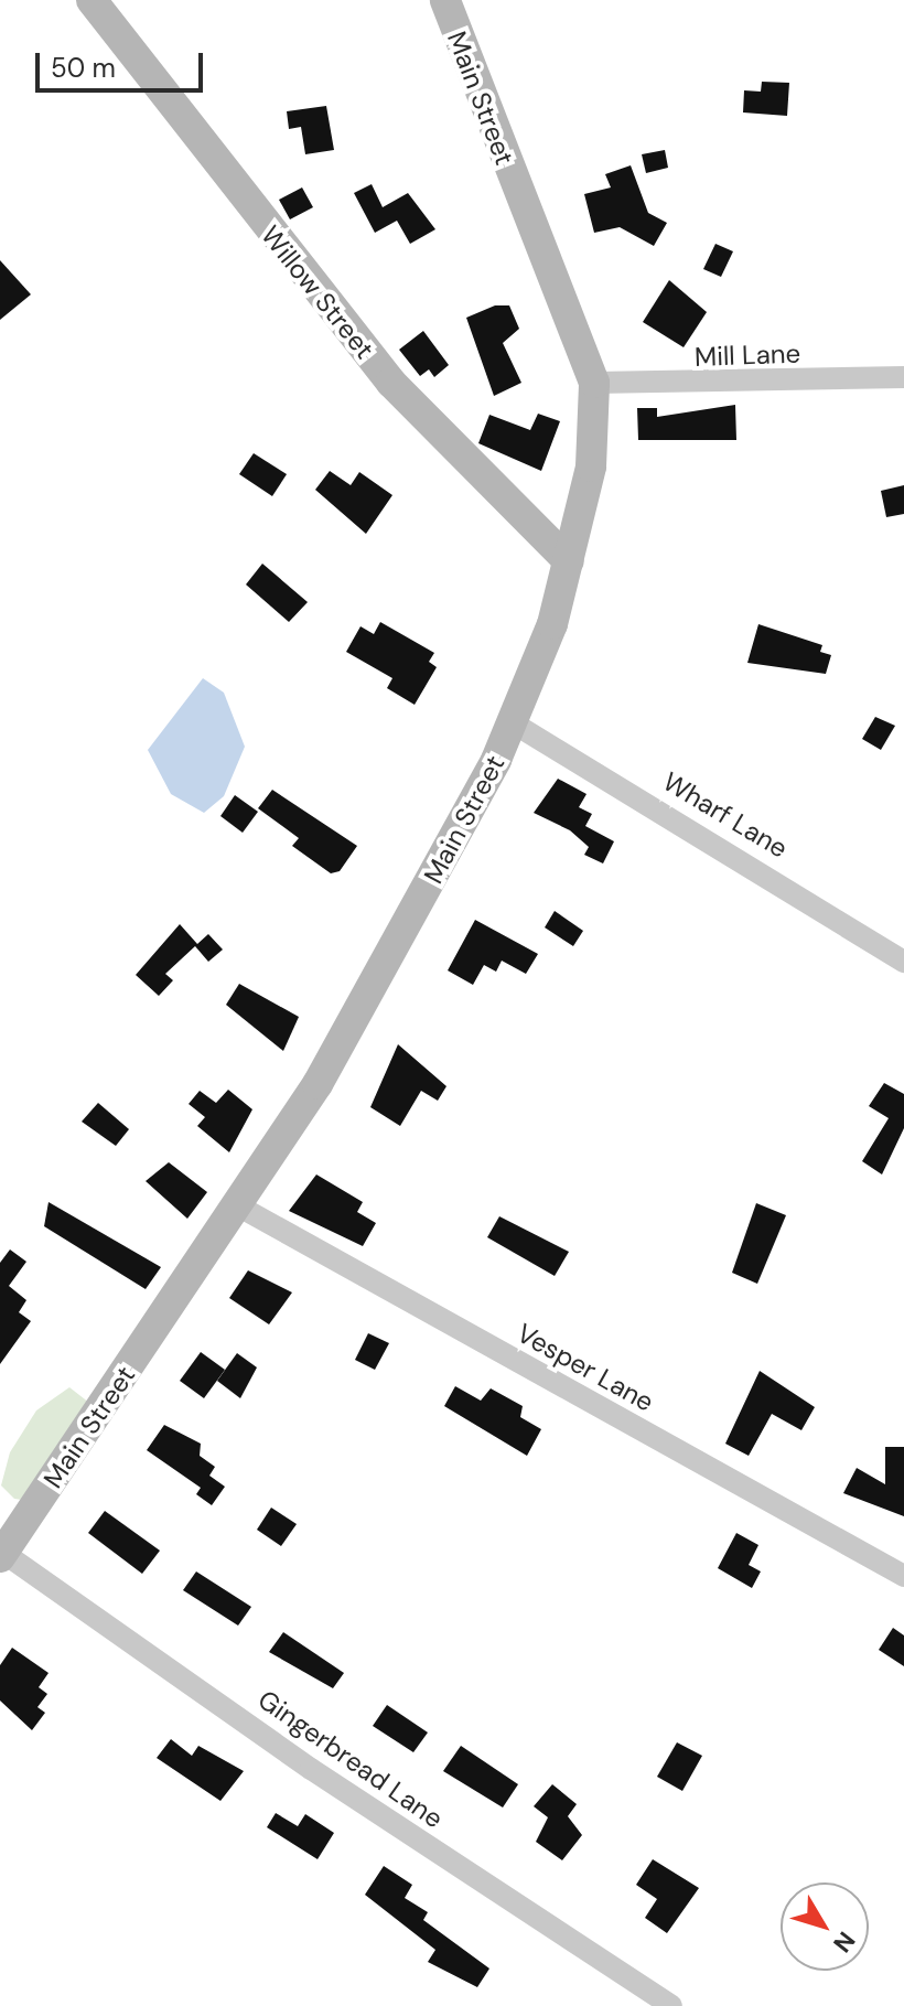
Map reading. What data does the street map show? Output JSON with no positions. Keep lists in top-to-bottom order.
{
  "streets": {
    "main road": ["Main Street", "Willow Street"],
    "street": [
      "Mill Lane",
      "Wharf Lane",
      "Vesper Lane",
      "Gingerbread Lane"
    ]
  },
  "crossings": [
    ["Main Street", "Willow Street"],
    ["Main Street", "Mill Lane"],
    ["Main Street", "Wharf Lane"],
    ["Main Street", "Vesper Lane"],
    ["Main Street", "Gingerbread Lane"]
  ],
  "scale_bar": "50 m",
  "north": "bottom right"
}
